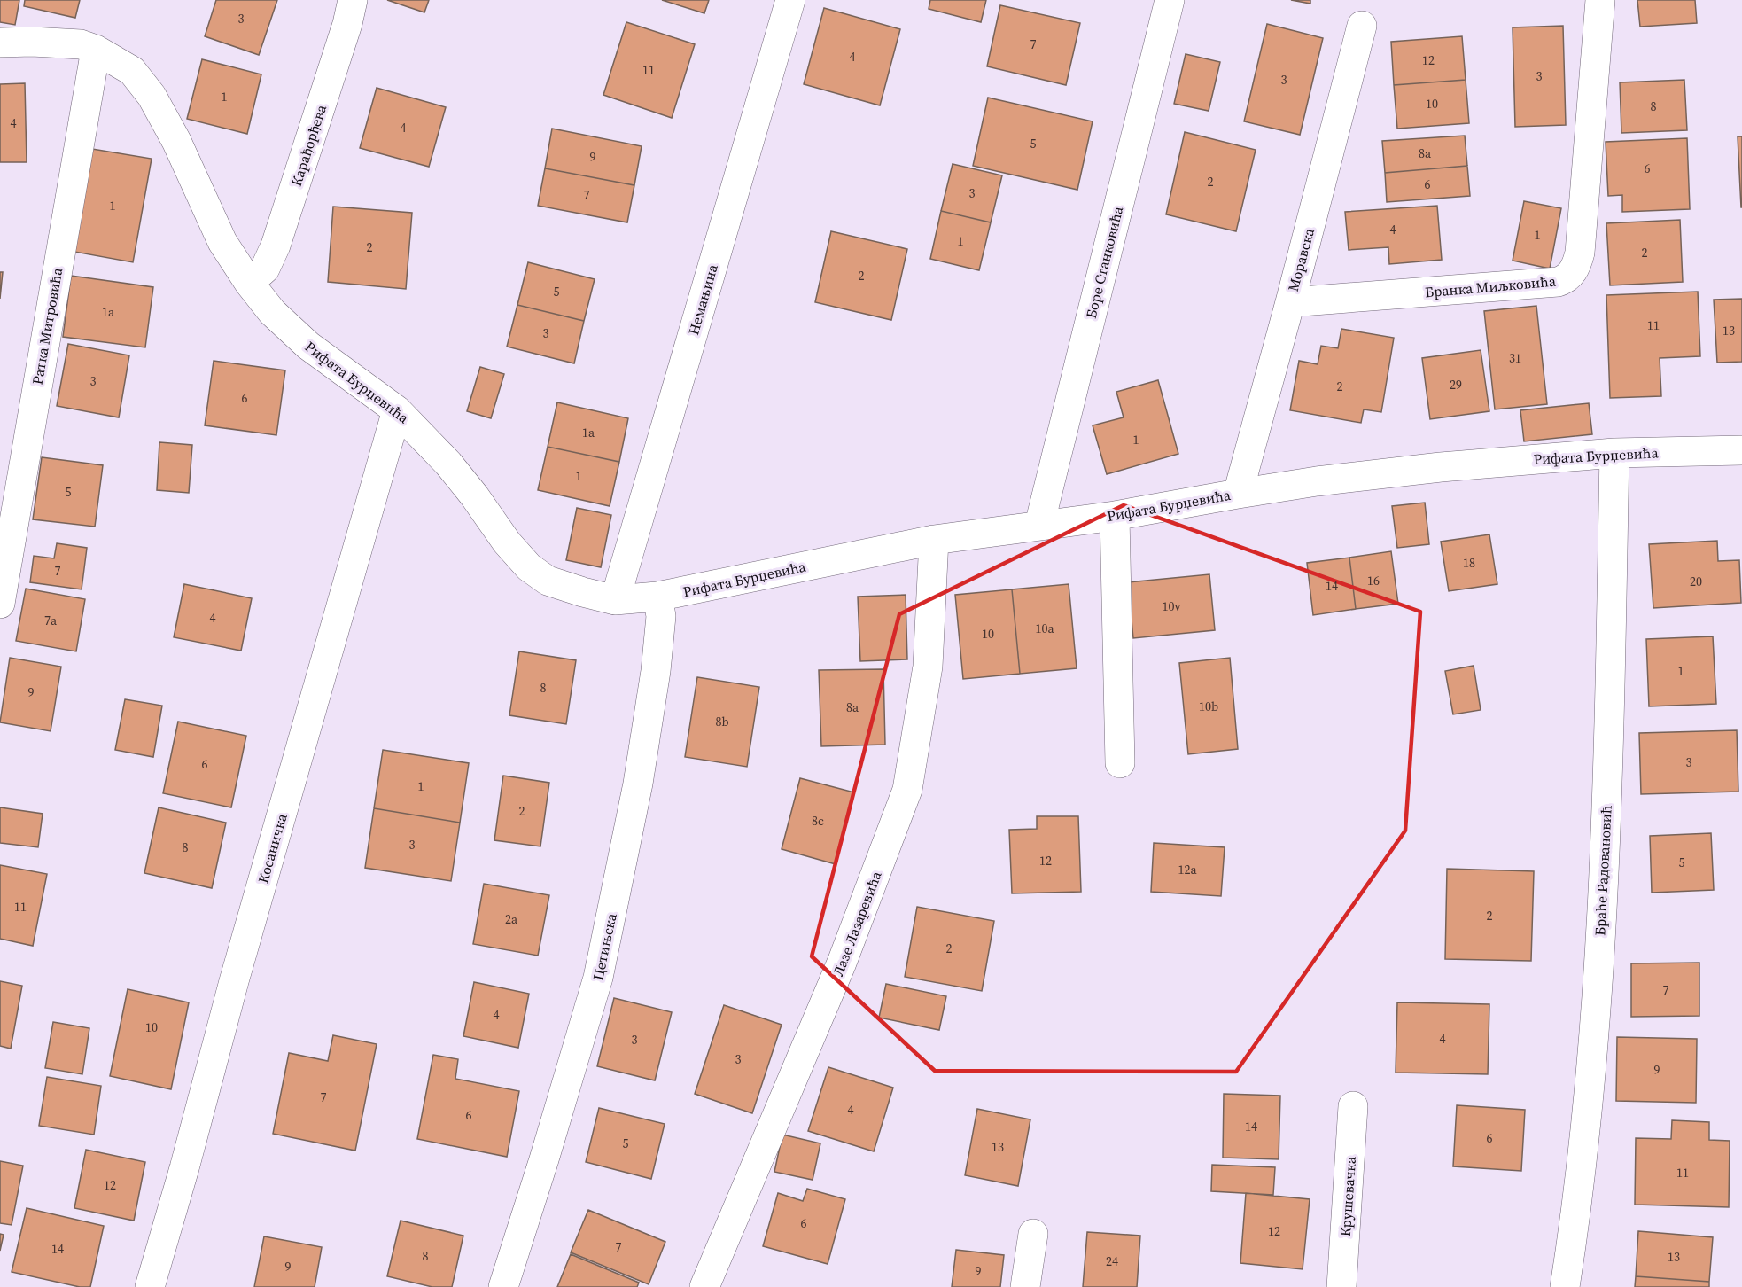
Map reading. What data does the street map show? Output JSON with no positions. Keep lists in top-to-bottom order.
{
  "streets": {
    "street": [
      "Карађорђева",
      "Моравска",
      "Боре Станковића",
      "Бранка Миљковића",
      "Немањина",
      "Ратка Митровића",
      "Рифата Бурџевића",
      "Косаничка",
      "Браће Радовановић",
      "Лазе Лазаревића",
      "Цетињска",
      "Крушевачка"
    ]
  },
  "crossings": [
    ["Карађорђева", "Рифата Бурџевића"],
    ["Моравска", "Бранка Миљковића"],
    ["Моравска", "Рифата Бурџевића"],
    ["Боре Станковића", "Рифата Бурџевића"],
    ["Немањина", "Рифата Бурџевића"],
    ["Ратка Митровића", "Рифата Бурџевића"],
    ["Рифата Бурџевића", "Косаничка"],
    ["Рифата Бурџевића", "Браће Радовановић"],
    ["Рифата Бурџевића", "Лазе Лазаревића"],
    ["Рифата Бурџевића", "Цетињска"]
  ],
  "house_numbers": [
    "3",
    "7",
    "4",
    "12",
    "11",
    "3",
    "3",
    "1",
    "10",
    "8",
    "4",
    "4",
    "5",
    "8a",
    "9",
    "6",
    "2",
    "6",
    "3",
    "7",
    "1",
    "4",
    "1",
    "1",
    "2",
    "2",
    "2",
    "5",
    "1a",
    "11",
    "13",
    "3",
    "31",
    "3",
    "29",
    "2",
    "6",
    "1a",
    "1",
    "1",
    "5",
    "18",
    "7",
    "16",
    "20",
    "14",
    "10v",
    "4",
    "7a",
    "10a",
    "10",
    "1",
    "8",
    "9",
    "10b",
    "8a",
    "8b",
    "3",
    "6",
    "1",
    "2",
    "8c",
    "3",
    "8",
    "12",
    "5",
    "12a",
    "11",
    "2",
    "2a",
    "2",
    "7",
    "4",
    "10",
    "4",
    "3",
    "3",
    "9",
    "7",
    "4",
    "6",
    "14",
    "6",
    "5",
    "13",
    "11",
    "12",
    "6",
    "12",
    "7",
    "14",
    "8",
    "13",
    "24",
    "9",
    "9"
  ]
}
